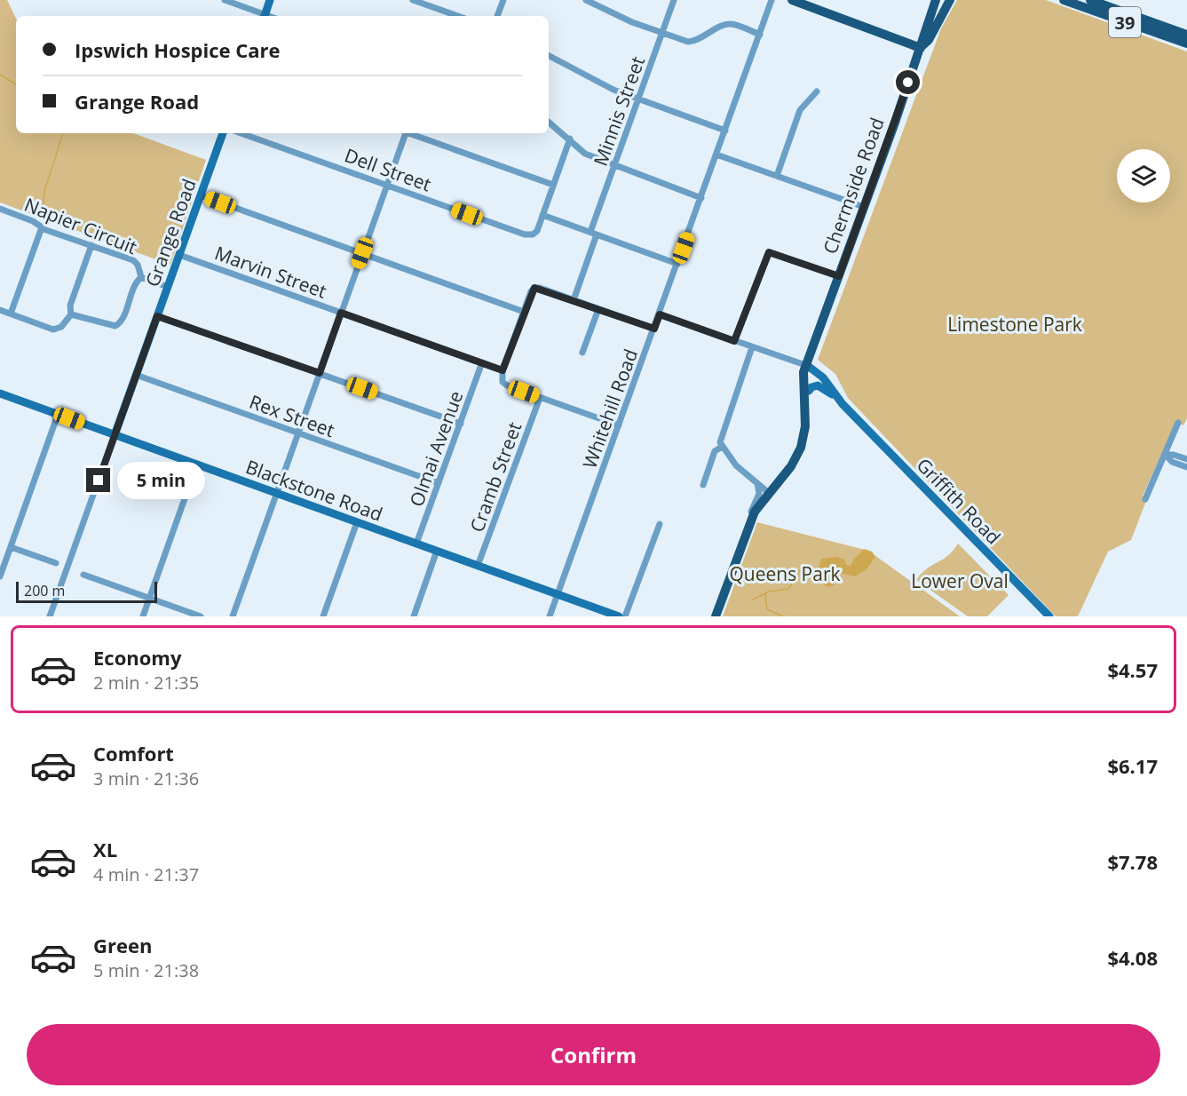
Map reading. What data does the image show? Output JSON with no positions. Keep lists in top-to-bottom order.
{
  "streets": {
    "main road": [
      "39",
      "Chermside Road",
      "Grange Road",
      "Blackstone Road",
      "Griffith Road"
    ],
    "street": [
      "Minnis Street",
      "Dell Street",
      "Napier Circuit",
      "Marvin Street",
      "Whitehill Road",
      "Rex Street",
      "Olmai Avenue",
      "Cramb Street"
    ]
  },
  "crossings": [
    ["Chermside Road", "Griffith Road"],
    ["Napier Circuit", "Grange Road"],
    ["Grange Road", "Marvin Street"],
    ["Grange Road", "Rex Street"],
    ["Grange Road", "Blackstone Road"],
    ["Marvin Street", "Olmai Avenue"],
    ["Whitehill Road", "Blackstone Road"],
    ["Whitehill Road", "Griffith Road"],
    ["Rex Street", "Olmai Avenue"],
    ["Olmai Avenue", "Blackstone Road"],
    ["Cramb Street", "Blackstone Road"]
  ],
  "parks": ["Limestone Park", "Queens Park", "Lower Oval"],
  "scale_bar": "200 m",
  "page": {
    "banner": ["Ipswich Hospice Care", "Grange Road"],
    "bubble": "5 min",
    "scale": "200 m",
    "list": [
      {
        "name": "Economy",
        "note": "2 min · 21:35",
        "value": "$4.57"
      },
      {
        "name": "Comfort",
        "note": "3 min · 21:36",
        "value": "$6.17"
      },
      {
        "name": "XL",
        "note": "4 min · 21:37",
        "value": "$7.78"
      },
      {
        "name": "Green",
        "note": "5 min · 21:38",
        "value": "$4.08"
      }
    ],
    "buttons": "Confirm"
  }
}
